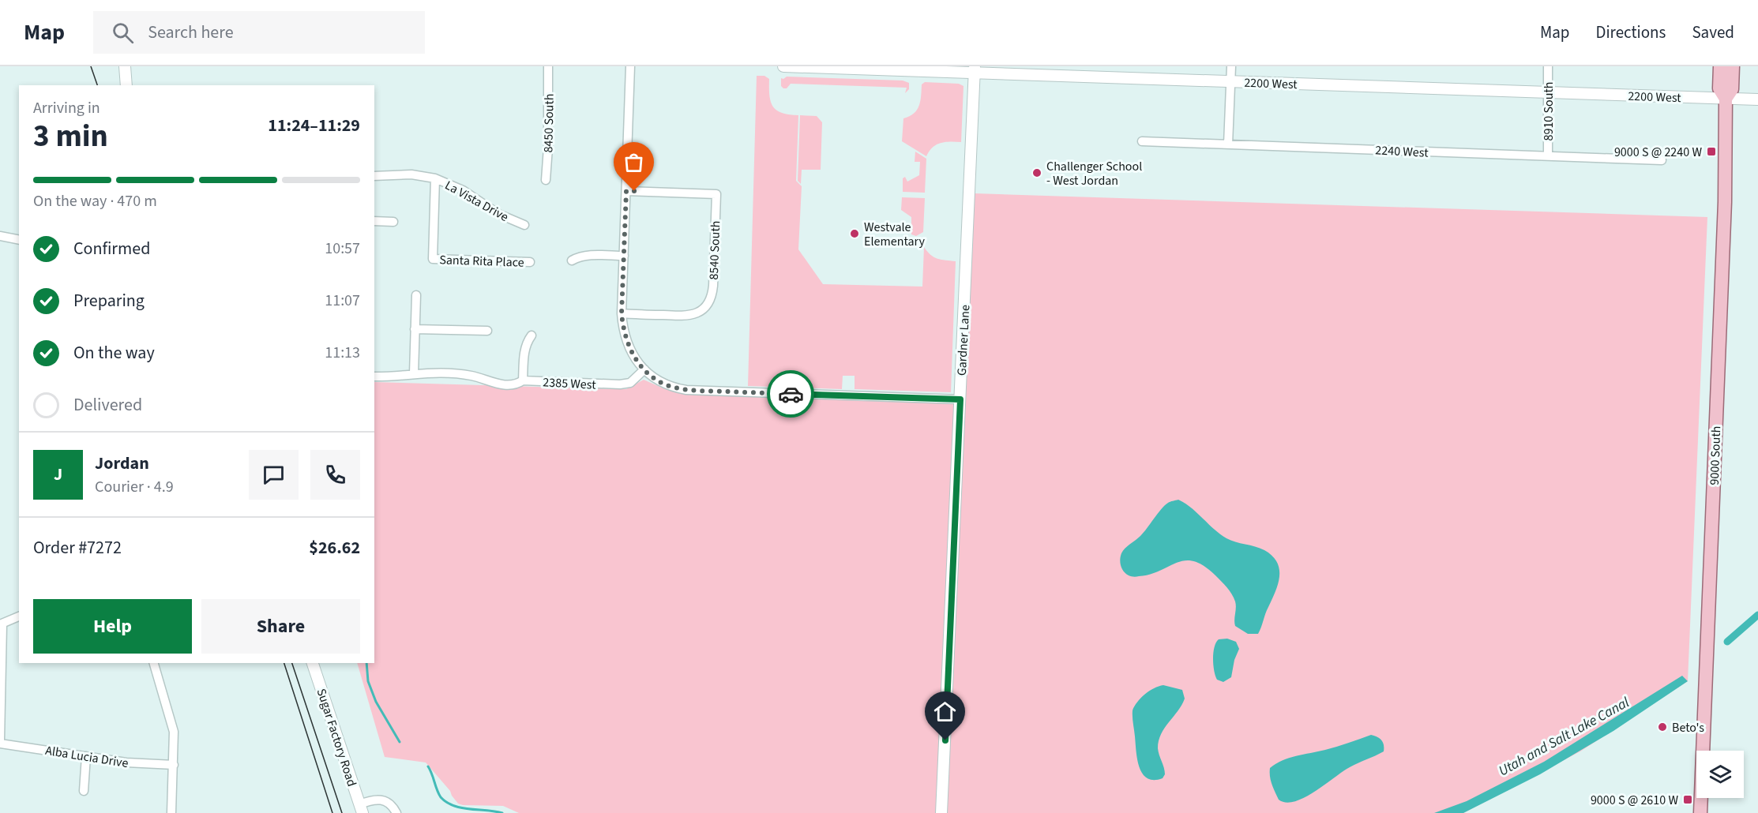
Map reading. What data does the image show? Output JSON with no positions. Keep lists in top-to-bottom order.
{
  "streets": {
    "main road": ["9000 South"],
    "street": [
      "2200 West",
      "8910 South",
      "8450 South",
      "2240 West",
      "La Vista Drive",
      "8540 South",
      "Santa Rita Place",
      "Gardner Lane",
      "2385 West",
      "Sugar Factory Road",
      "Alba Lucia Drive"
    ]
  },
  "crossings": [
    ["2200 West", "8910 South"],
    ["2200 West", "Gardner Lane"],
    ["2200 West", "9000 South"],
    ["8910 South", "2240 West"],
    ["La Vista Drive", "Santa Rita Place"]
  ],
  "water": ["Utah and Salt Lake Canal"],
  "places": {
    "transit": ["9000 S @ 2240 W", "9000 S @ 2610 W"],
    "other": ["Challenger School - West Jordan", "Westvale Elementary", "Beto's"]
  },
  "page": {
    "header": "Map",
    "search": "Search here",
    "nav": ["Map", "Directions", "Saved"],
    "heading": ["3 min", "Arriving in", "11:24–11:29"],
    "panel": [
      "Jordan",
      "Courier · 4.9",
      "Order #7272",
      "$26.62"
    ],
    "bar": "On the way · 470 m",
    "list": [
      ["Confirmed", "10:57"],
      ["Preparing", "11:07"],
      ["On the way", "11:13"],
      "Delivered"
    ],
    "round": "J",
    "buttons": ["Help", "Share"]
  }
}
